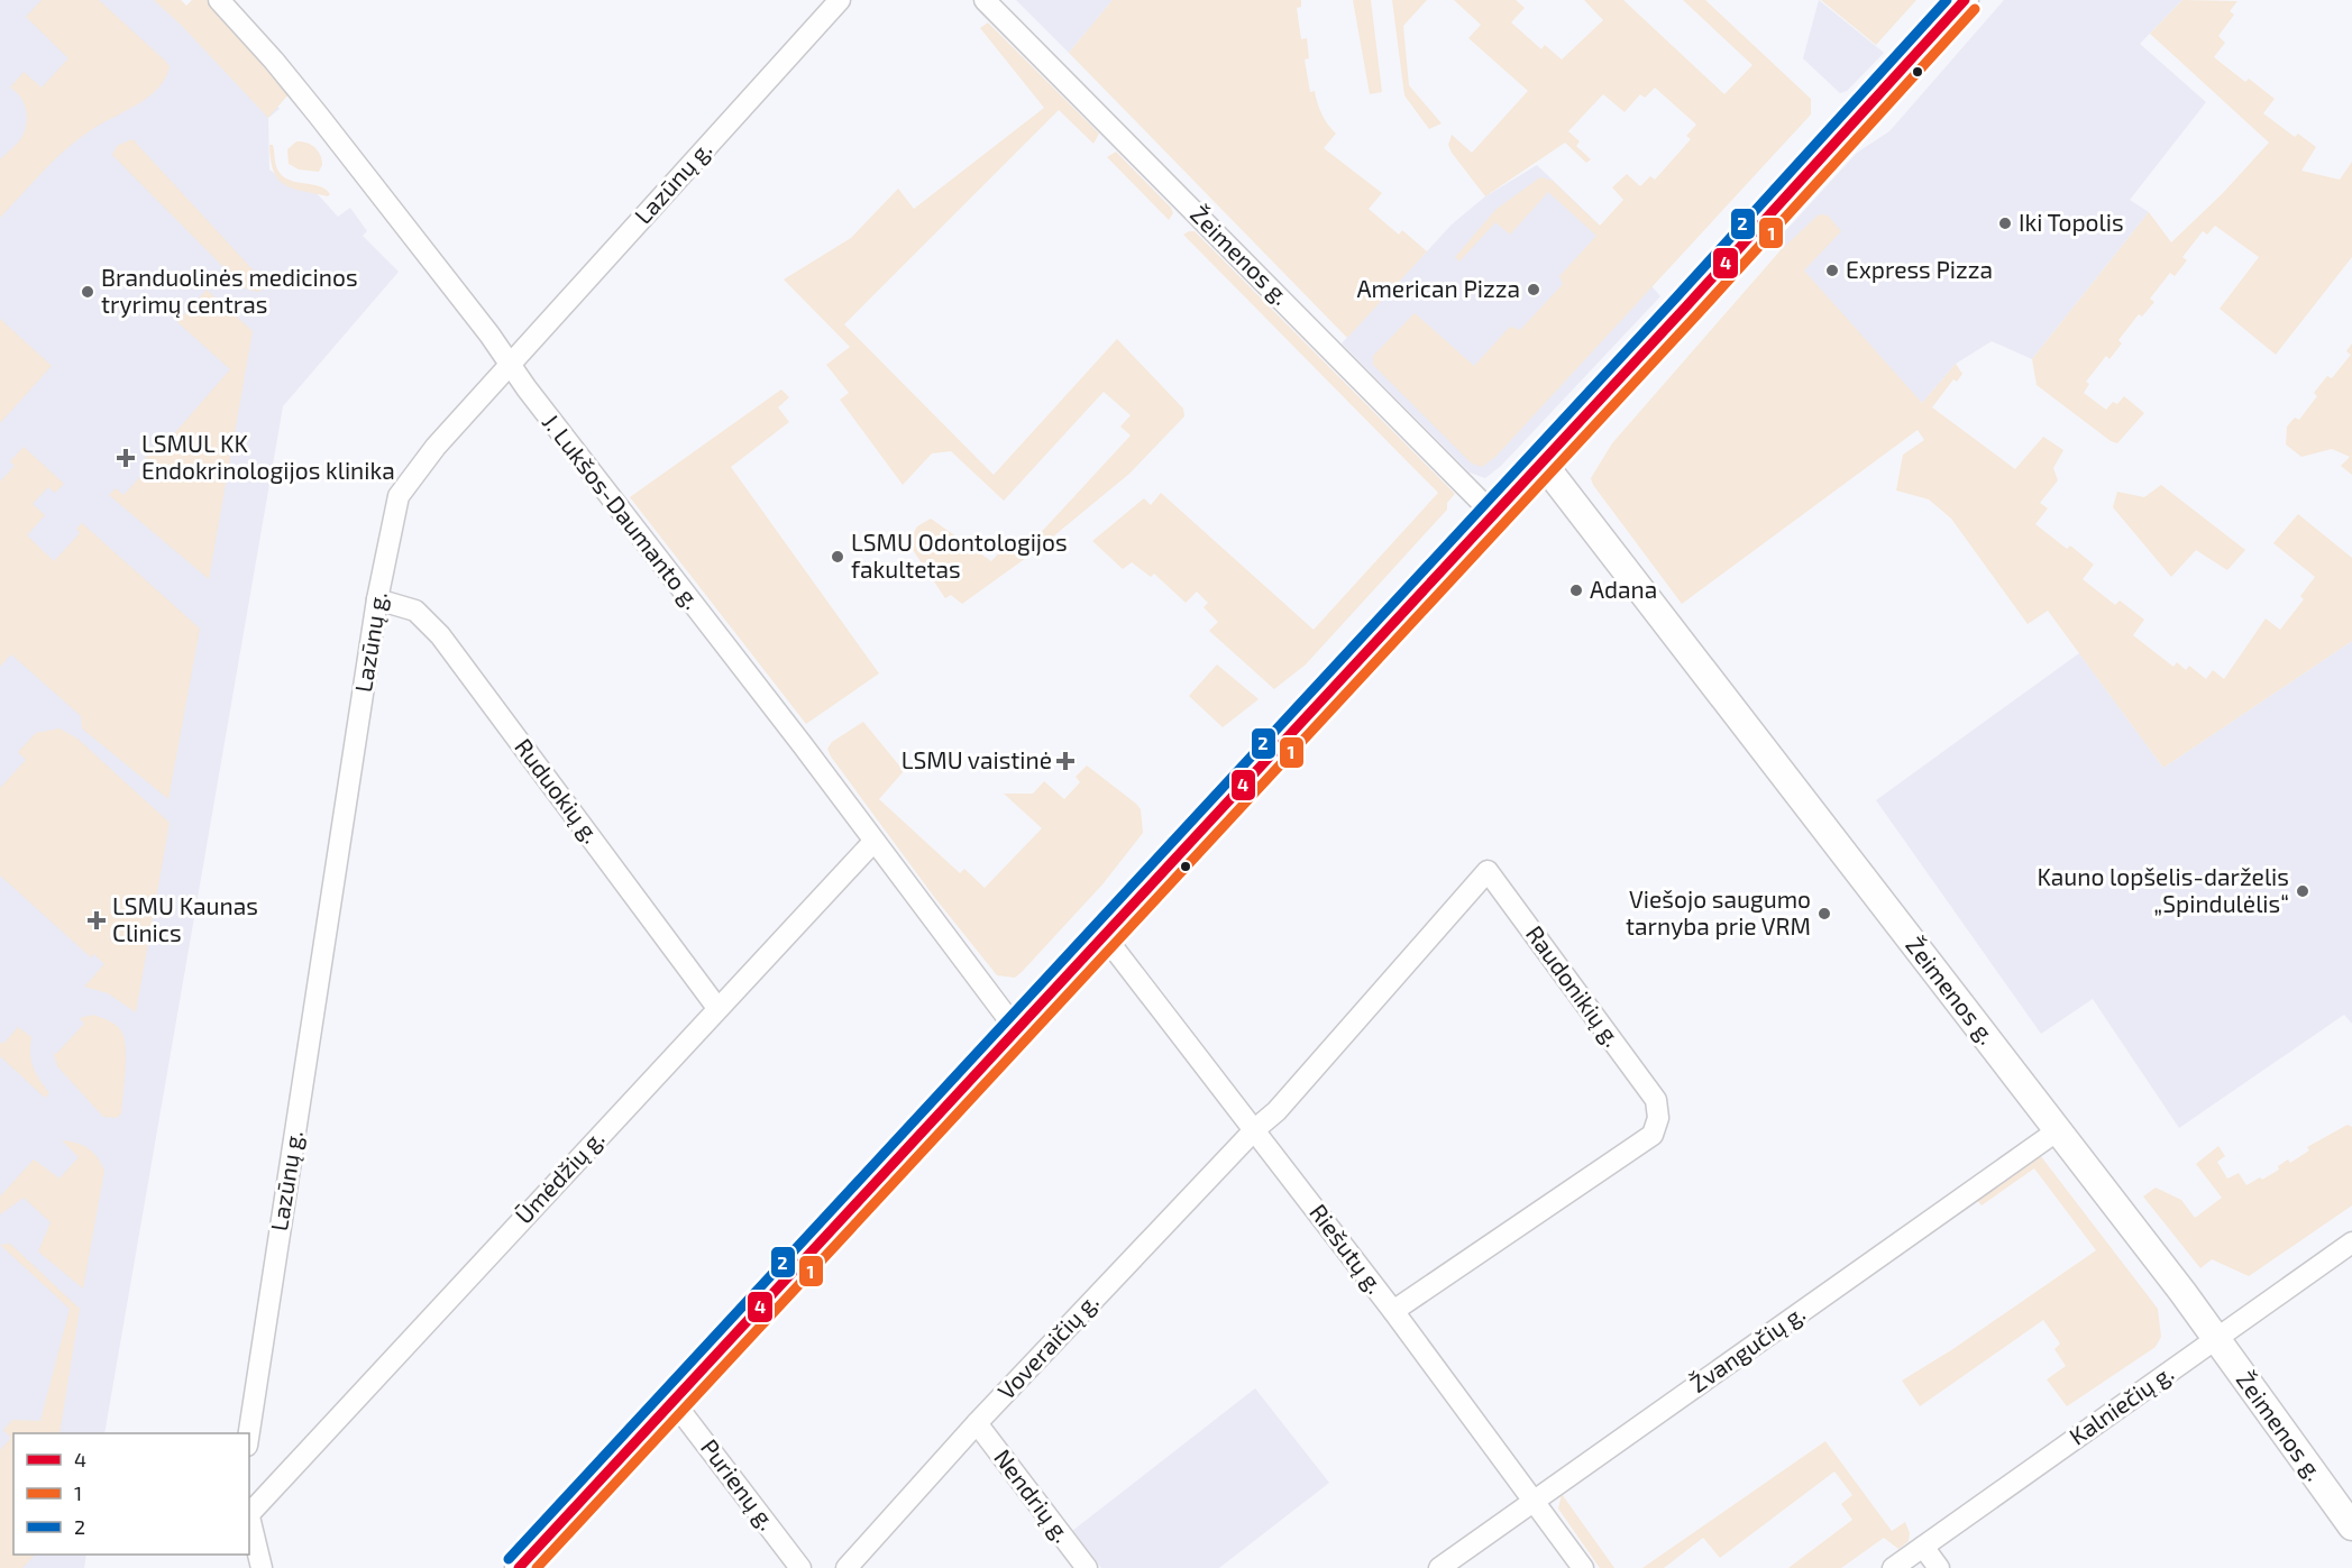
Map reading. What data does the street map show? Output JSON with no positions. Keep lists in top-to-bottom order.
{
  "streets": {
    "main road": ["Žeimenos g."],
    "street": [
      "Lazūnų g.",
      "J. Lukšos-Daumanto g.",
      "Ruduokių g.",
      "Raudonikių g.",
      "Ūmėdžių g.",
      "Riešutų g.",
      "Voveraičių g.",
      "Žvangučių g.",
      "Kalniečių g.",
      "Purienų g.",
      "Nendrių g."
    ]
  },
  "crossings": [
    ["Lazūnų g.", "J. Lukšos-Daumanto g."],
    ["Lazūnų g.", "Ruduokių g."],
    ["Žeimenos g.", "Žvangučių g."],
    ["Žeimenos g.", "Kalniečių g."],
    ["J. Lukšos-Daumanto g.", "Ūmėdžių g."],
    ["Ruduokių g.", "Ūmėdžių g."],
    ["Raudonikių g.", "Riešutų g."],
    ["Raudonikių g.", "Voveraičių g."],
    ["Riešutų g.", "Voveraičių g."],
    ["Riešutų g.", "Žvangučių g."],
    ["Voveraičių g.", "Nendrių g."]
  ],
  "places": {
    "other": [
      "Iki Topolis",
      "Express Pizza",
      "American Pizza",
      "Branduolinės medicinos tryrimų centras",
      "LSMU Odontologijos fakultetas",
      "Adana",
      "Kauno lopšelis-darželis „Spindulėlis“",
      "Viešojo saugumo tarnyba prie VRM"
    ],
    "health": ["LSMUL KK Endokrinologijos klinika", "LSMU vaistinė", "LSMU Kaunas Clinics"]
  },
  "lines": ["transit line 4", "transit line 2", "transit line 1"],
  "legend": ["4", "1", "2"]
}
